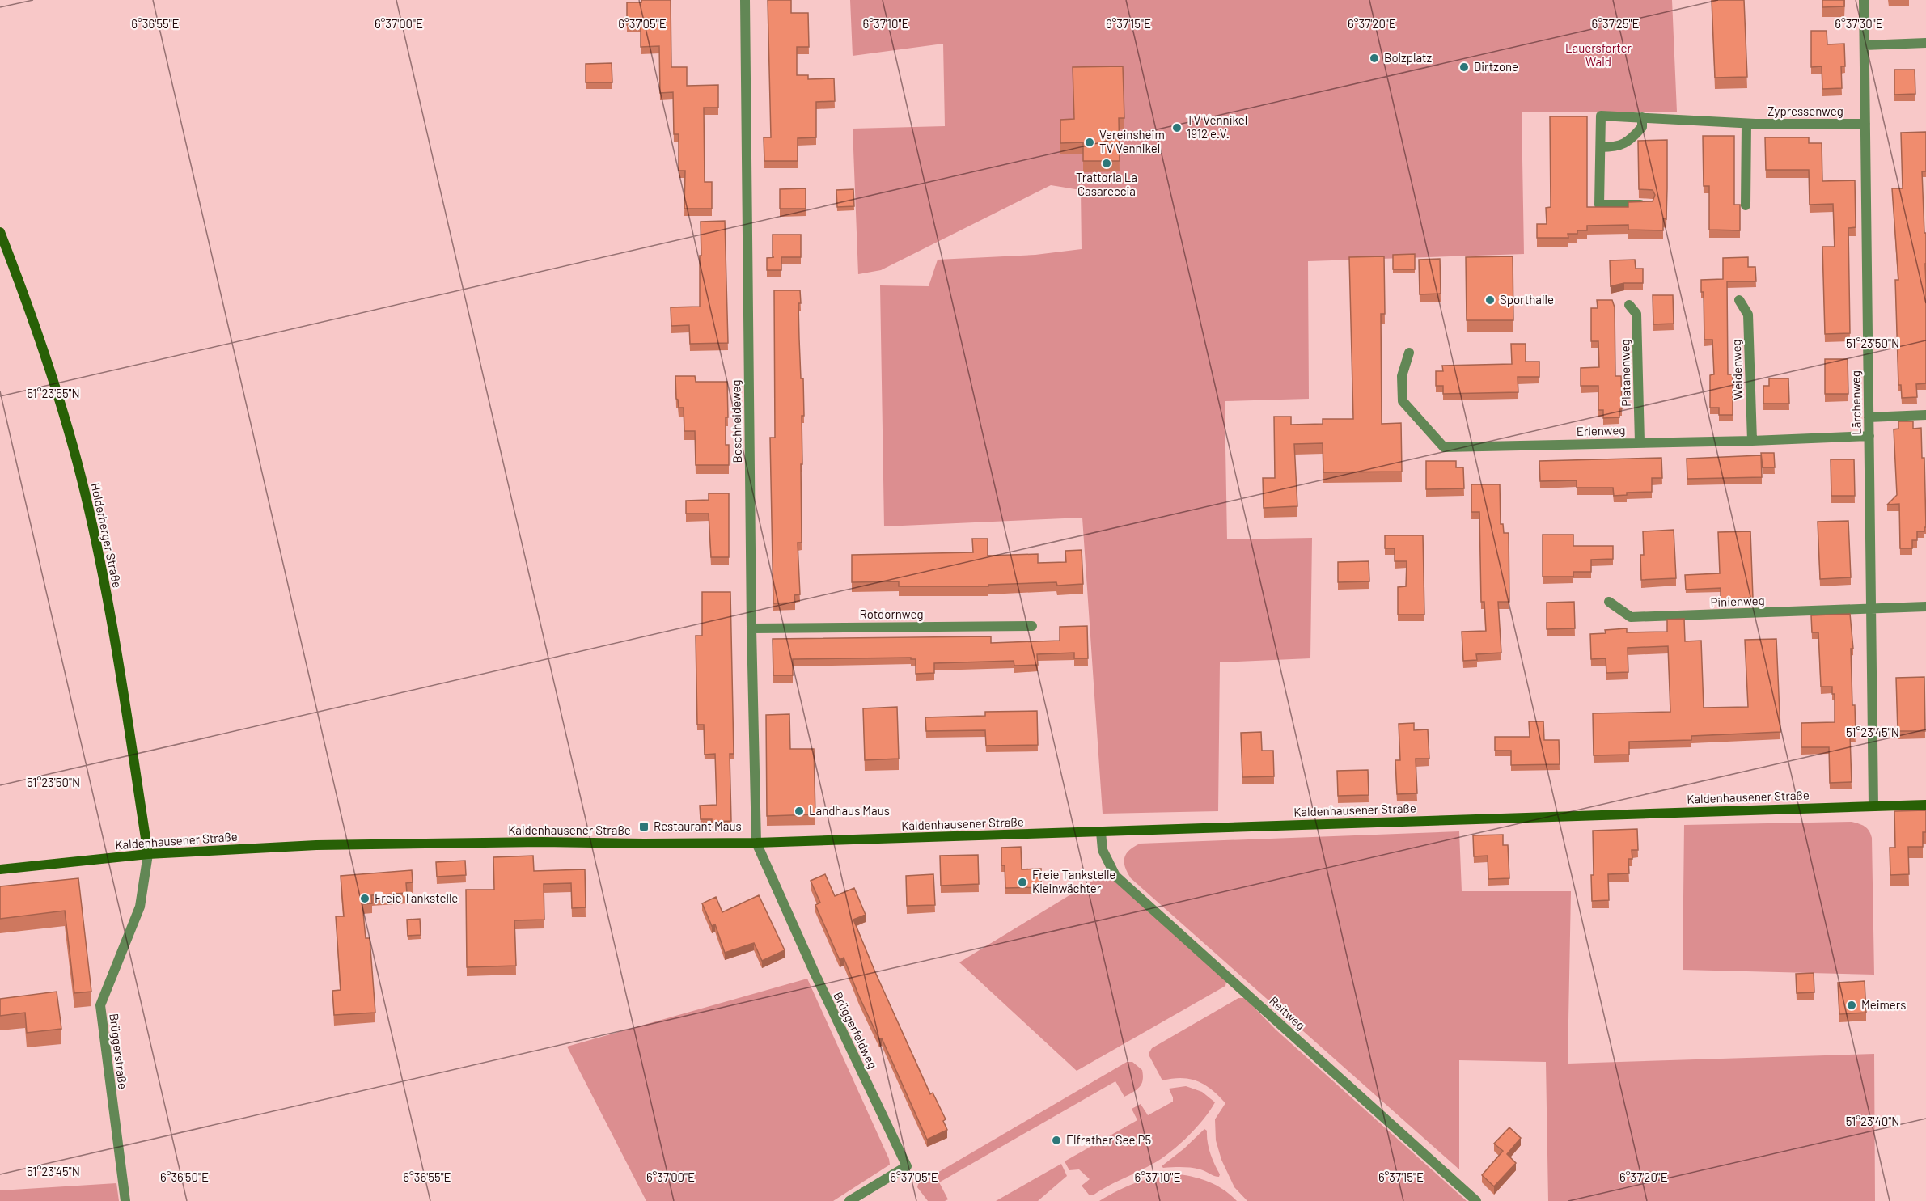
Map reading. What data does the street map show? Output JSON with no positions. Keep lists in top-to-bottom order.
{
  "streets": {
    "main road": ["Holderberger Straße", "Kaldenhausener Straße"],
    "street": [
      "Zypressenweg",
      "Weidenweg",
      "Platanenweg",
      "Lärchenweg",
      "Boschheideweg",
      "Erlenweg",
      "Pinienweg",
      "Rotdornweg",
      "Reitweg",
      "Brüggerfeldweg",
      "Brüggerstraße"
    ]
  },
  "crossings": [
    ["Zypressenweg", "Lärchenweg"],
    ["Weidenweg", "Erlenweg"],
    ["Platanenweg", "Erlenweg"],
    ["Lärchenweg", "Erlenweg"],
    ["Lärchenweg", "Pinienweg"],
    ["Lärchenweg", "Kaldenhausener Straße"],
    ["Boschheideweg", "Rotdornweg"],
    ["Boschheideweg", "Kaldenhausener Straße"],
    ["Boschheideweg", "Brüggerfeldweg"],
    ["Holderberger Straße", "Kaldenhausener Straße"],
    ["Holderberger Straße", "Brüggerstraße"],
    ["Kaldenhausener Straße", "Reitweg"],
    ["Kaldenhausener Straße", "Brüggerfeldweg"],
    ["Kaldenhausener Straße", "Brüggerstraße"]
  ],
  "parks": ["Lauersforter Wald"],
  "places": {
    "other": [
      "Bolzplatz",
      "Dirtzone",
      "TV Vennikel 1912 e.V.",
      "Vereinsheim TV Vennikel",
      "Trattoria La Casareccia",
      "Sporthalle",
      "Landhaus Maus",
      "Freie Tankstelle Kleinwächter",
      "Freie Tankstelle",
      "Meimers",
      "Elfrather See P5"
    ],
    "transit": ["Restaurant Maus"]
  },
  "coordinates": [
    "6°36'55\"E",
    "6°37'00\"E",
    "6°37'05\"E",
    "6°37'10\"E",
    "6°37'15\"E",
    "6°37'20\"E",
    "6°37'25\"E",
    "6°37'30\"E",
    "51°23'50\"N",
    "51°23'55\"N",
    "51°23'45\"N",
    "51°23'40\"N",
    "6°36'50\"E"
  ]
}
